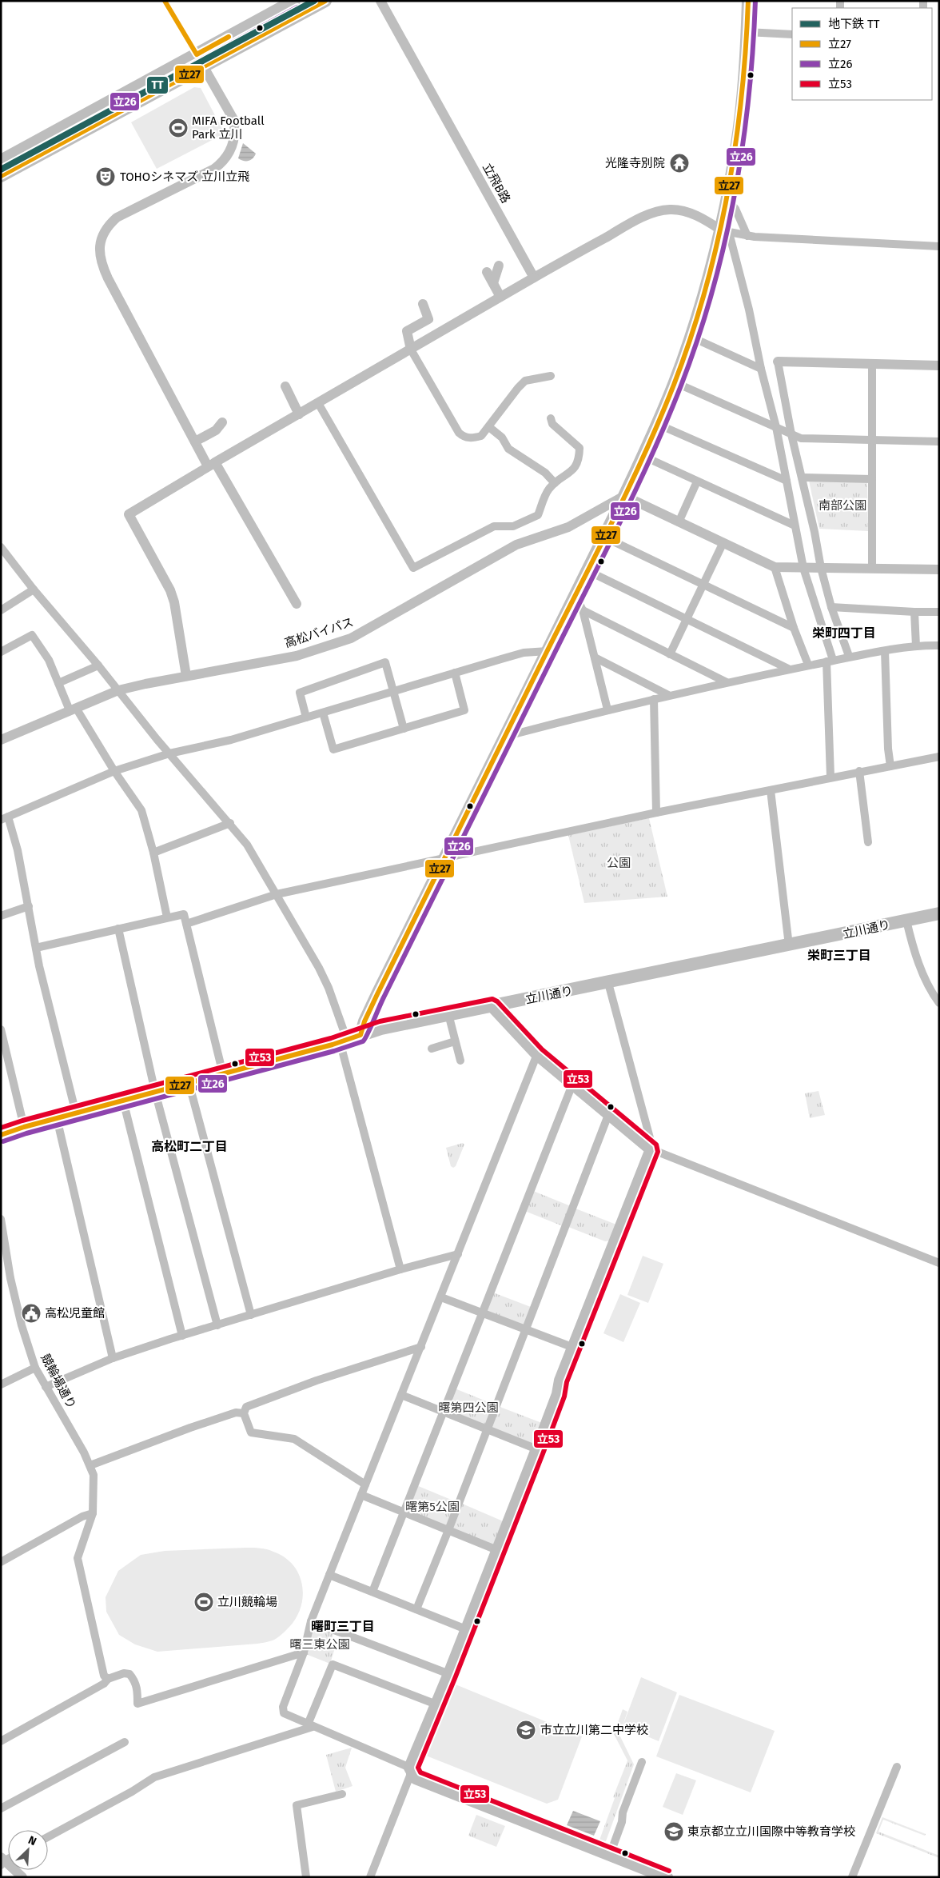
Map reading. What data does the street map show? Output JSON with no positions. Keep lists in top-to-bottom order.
{
  "streets": {
    "main road": ["立川通り"],
    "street": ["立飛B路", "高松バイパス", "競輪場通り"]
  },
  "districts": [
    "栄町四丁目",
    "栄町三丁目",
    "高松町二丁目",
    "曙町三丁目"
  ],
  "parks": [
    "南部公園",
    "公園",
    "曙第四公園",
    "曙第5公園",
    "曙三東公園"
  ],
  "places": {
    "sports": ["MIFA Football Park 立川", "立川競輪場"],
    "temple": ["光隆寺別院"],
    "theatre": ["TOHOシネマズ 立川立飛"],
    "public building": ["高松児童館"],
    "school or university": ["市立立川第二中学校", "東京都立立川国際中等教育学校"]
  },
  "lines": [
    "metro line TT",
    "transit line 立27",
    "transit line 立26",
    "transit line 立53"
  ],
  "legend": [
    "地下鉄 TT",
    "立27",
    "立26",
    "立53"
  ],
  "north": "top right"
}
